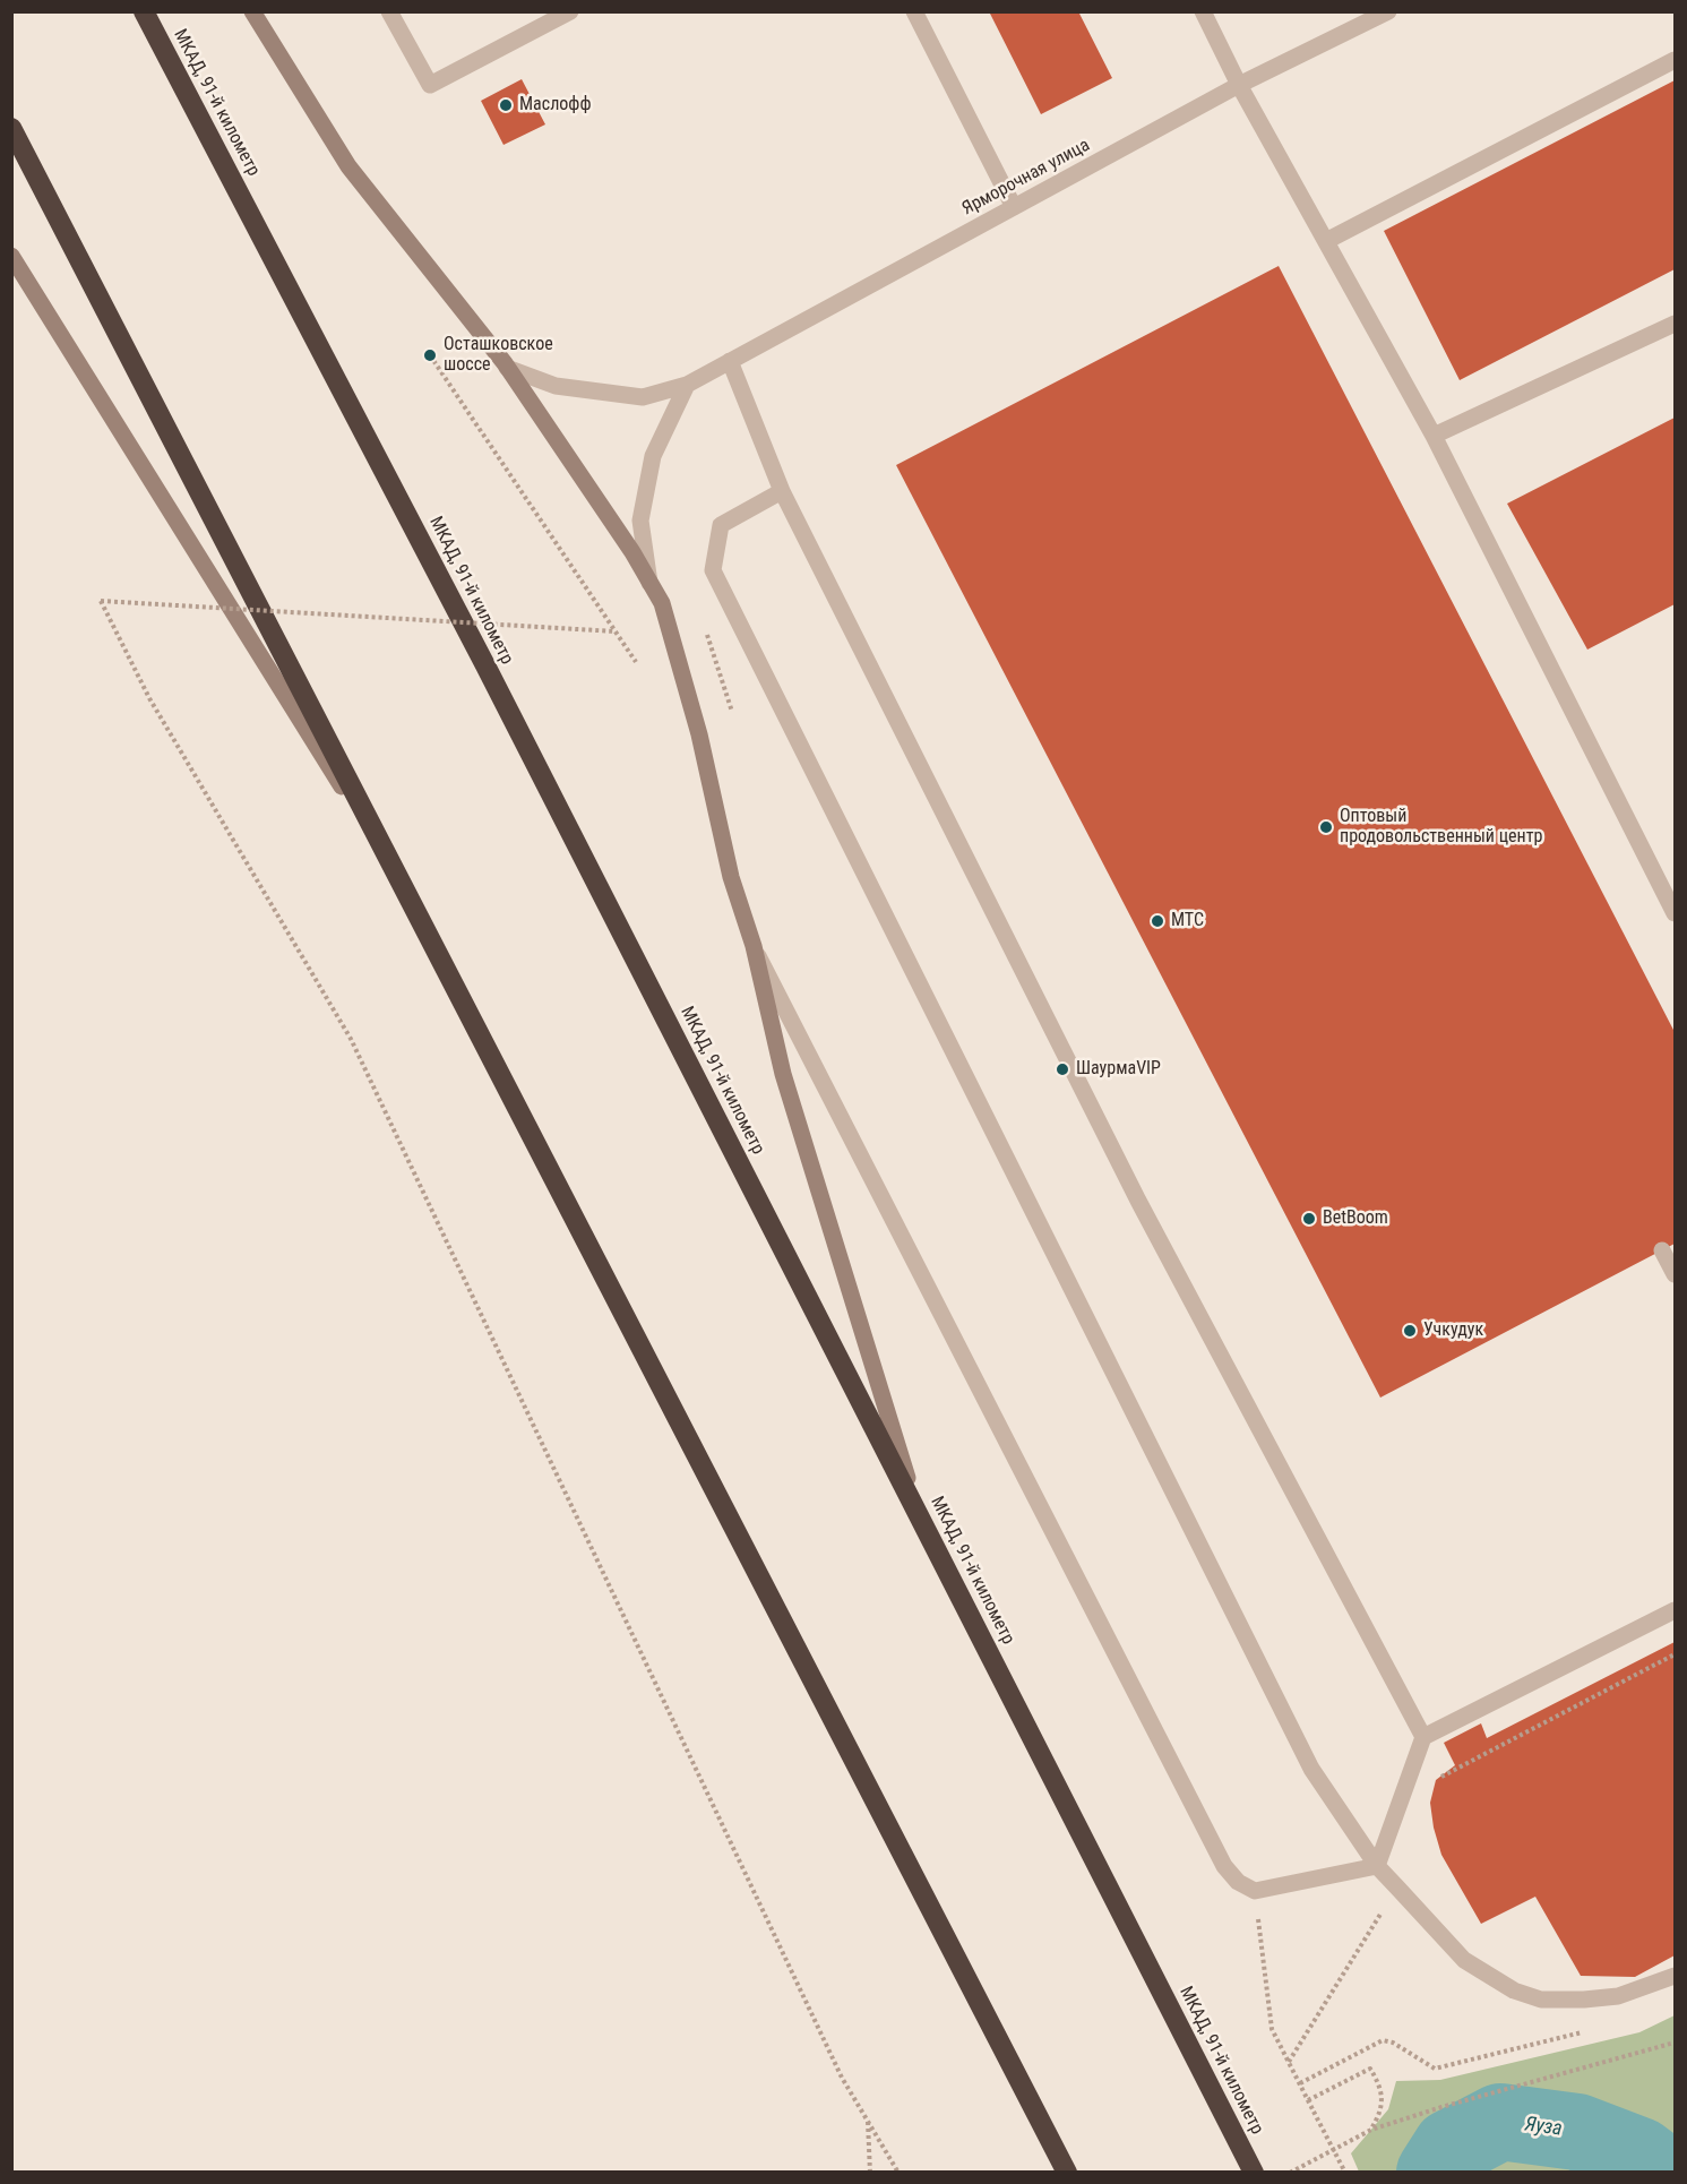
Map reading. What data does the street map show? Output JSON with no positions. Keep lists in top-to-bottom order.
{
  "streets": {
    "highway": ["МКАД, 91-й километр"],
    "lane": ["Ярморочная улица"]
  },
  "water": ["Яуза"],
  "places": [
    "Маслофф",
    "Осташковское шоссе",
    "Оптовый продовольственный центр",
    "МТС",
    "ШаурмаVIP",
    "BetBoom",
    "Учкудук"
  ]
}
